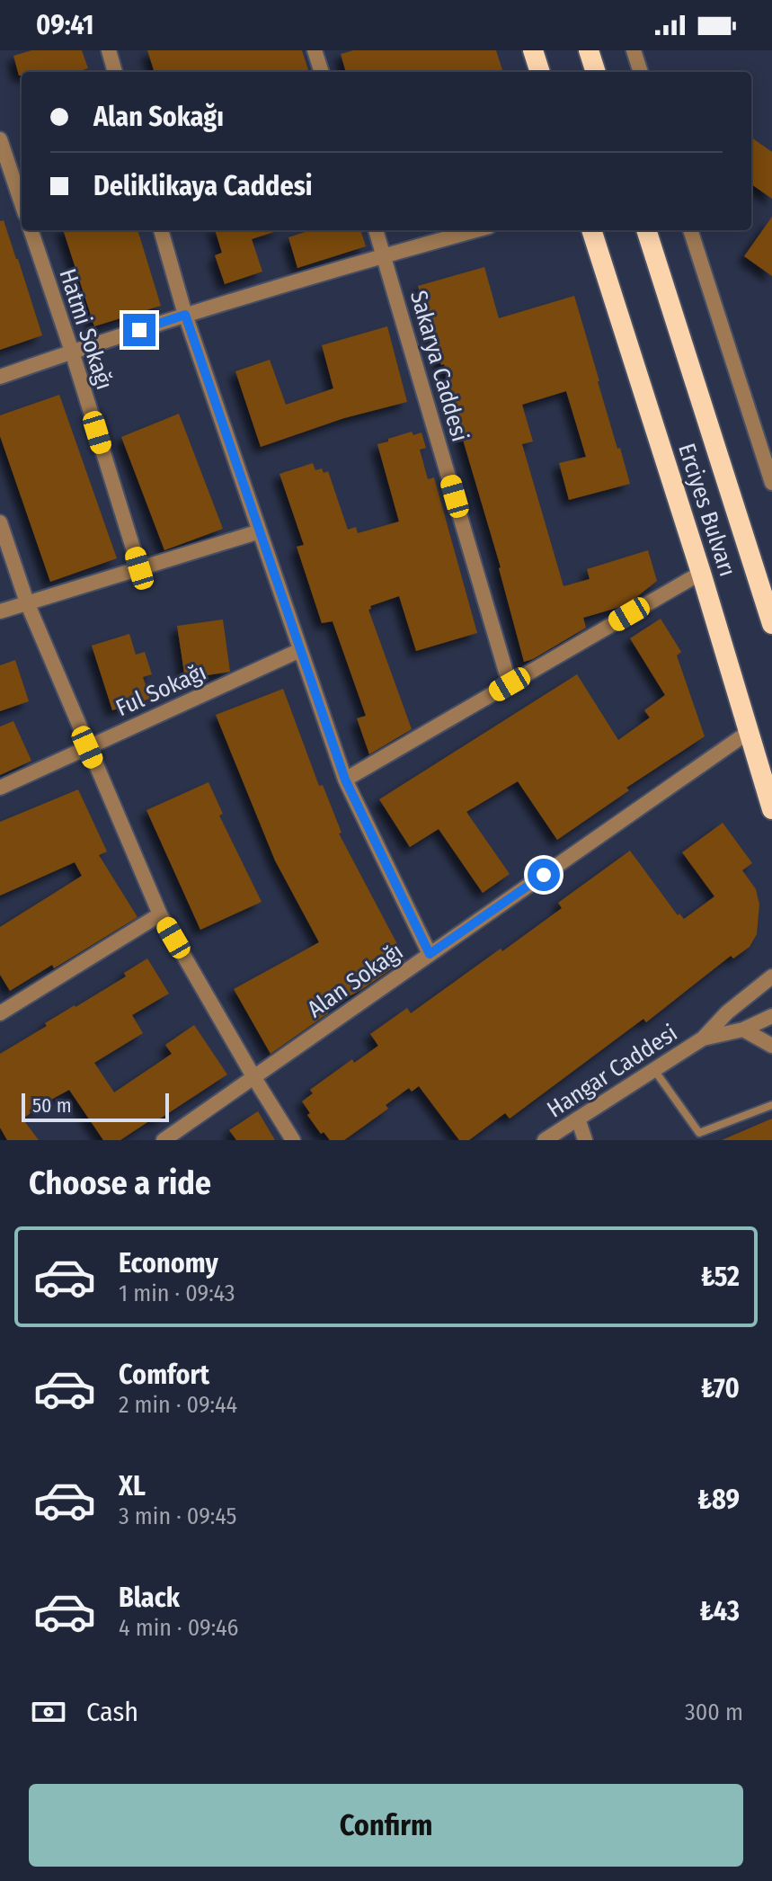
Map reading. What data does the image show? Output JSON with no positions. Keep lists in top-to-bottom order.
{
  "streets": {
    "highway": ["Erciyes Bulvarı"],
    "street": [
      "Hatmi Sokağı",
      "Sakarya Caddesi",
      "Ful Sokağı",
      "Alan Sokağı",
      "Hangar Caddesi"
    ]
  },
  "crossings": [
    ["Erciyes Bulvarı", "Alan Sokağı"]
  ],
  "scale_bar": "50 m",
  "page": {
    "status": "09:41",
    "banner": ["Alan Sokağı", "Deliklikaya Caddesi"],
    "scale": "50 m",
    "heading": "Choose a ride",
    "list": [
      {
        "name": "Economy",
        "note": "1 min · 09:43",
        "value": "₺52"
      },
      {
        "name": "Comfort",
        "note": "2 min · 09:44",
        "value": "₺70"
      },
      {
        "name": "XL",
        "note": "3 min · 09:45",
        "value": "₺89"
      },
      {
        "name": "Black",
        "note": "4 min · 09:46",
        "value": "₺43"
      }
    ],
    "pay": ["Cash", "300 m"],
    "buttons": "Confirm"
  }
}
